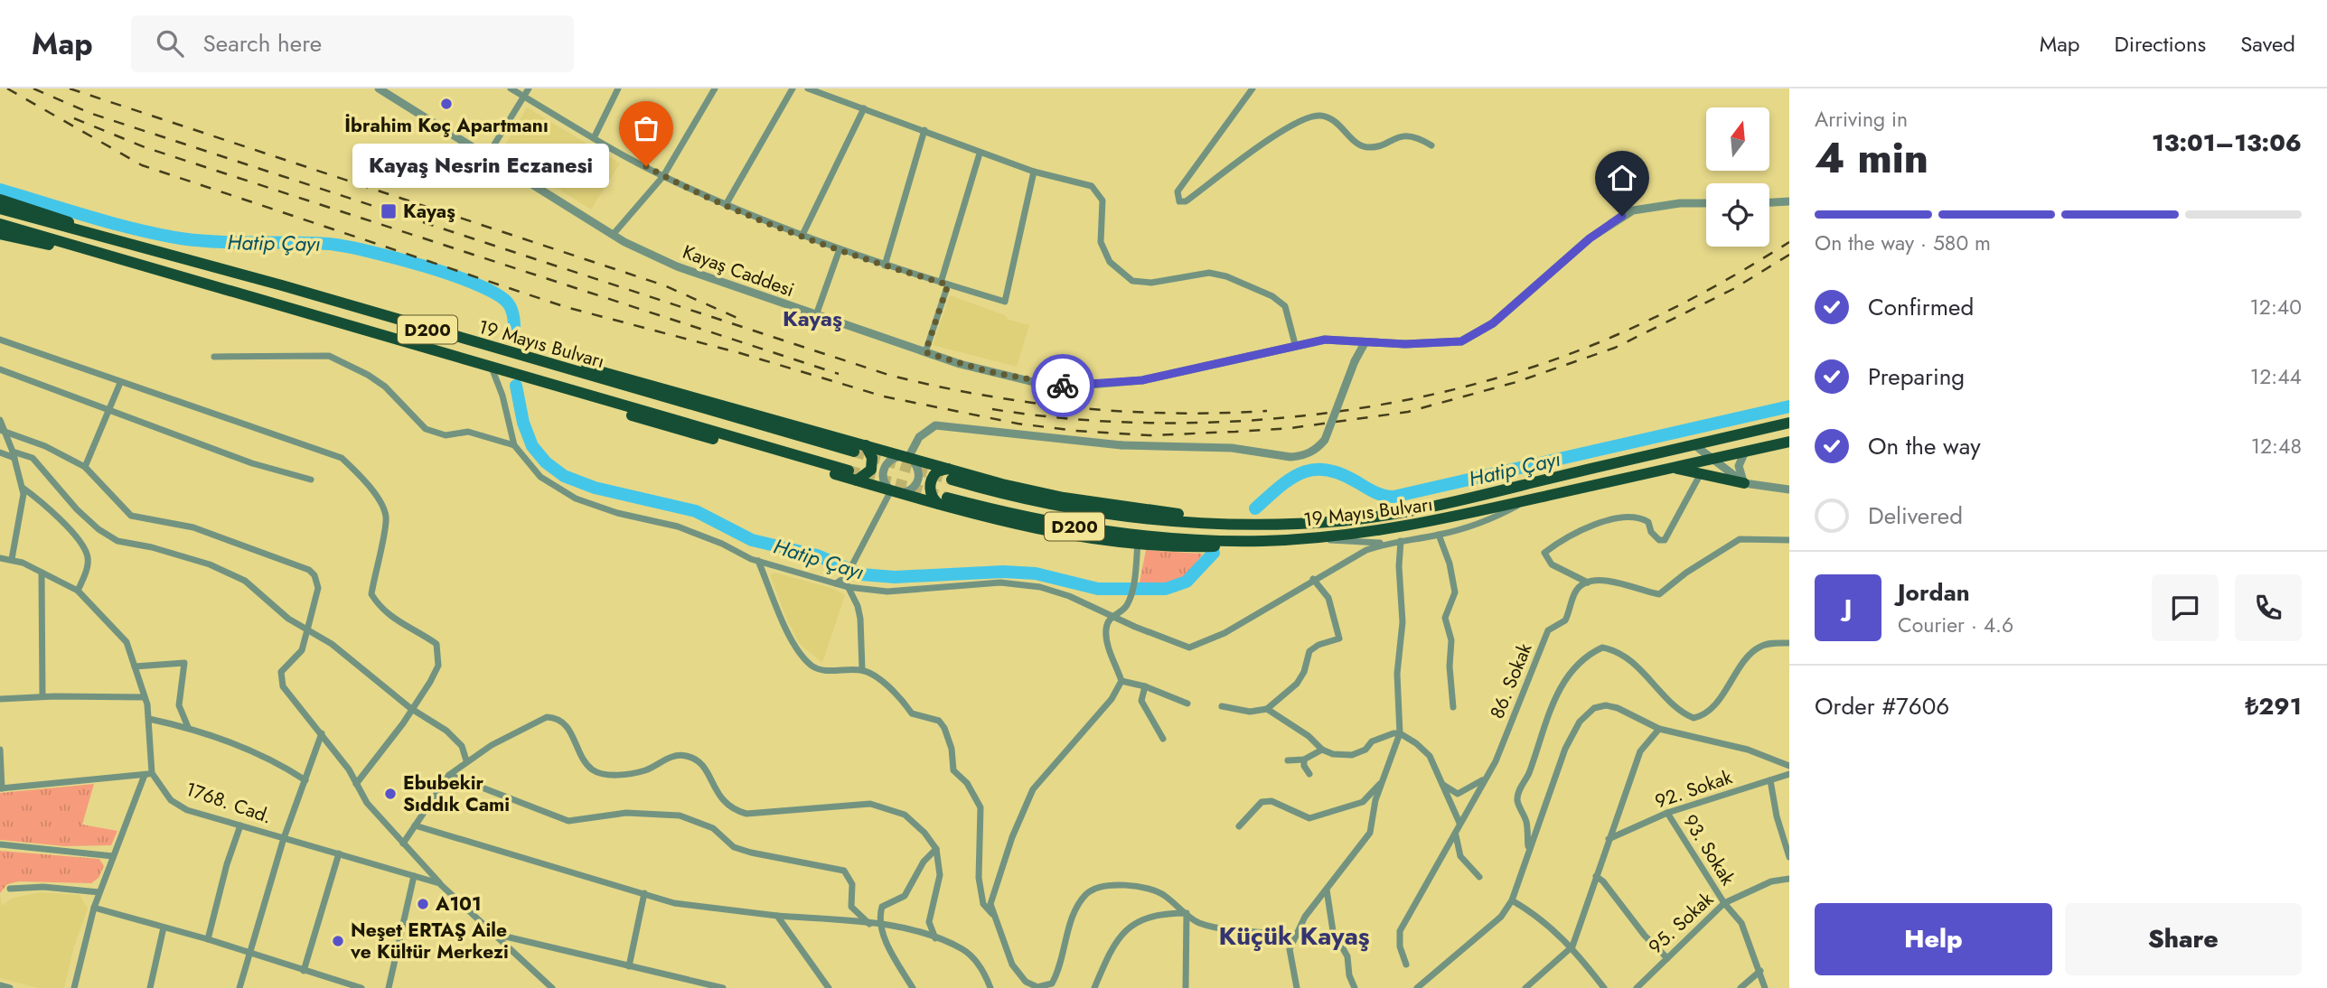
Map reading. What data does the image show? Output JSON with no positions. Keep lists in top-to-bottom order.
{
  "streets": {
    "highway": ["D200", "19 Mayıs Bulvarı"],
    "street": [
      "Kayaş Caddesi",
      "86. Sokak",
      "92. Sokak",
      "1768. Cad.",
      "93. Sokak",
      "95. Sokak"
    ]
  },
  "crossings": [
    ["92. Sokak", "93. Sokak"],
    ["93. Sokak", "95. Sokak"]
  ],
  "districts": ["Kayaş", "Küçük Kayaş"],
  "water": ["Hatip Çayı"],
  "places": {
    "other": [
      "İbrahim Koç Apartmanı",
      "Kayaş Nesrin Eczanesi",
      "Ebubekir Sıddık Cami",
      "A101",
      "Neşet ERTAŞ Aile ve Kültür Merkezi"
    ],
    "transit": ["Kayaş"]
  },
  "north": "top",
  "page": {
    "header": "Map",
    "search": "Search here",
    "nav": ["Map", "Directions", "Saved"],
    "heading": ["4 min", "Arriving in", "13:01–13:06"],
    "panel": [
      "Jordan",
      "Courier · 4.6",
      "Order #7606",
      "₺291"
    ],
    "bubble": "Kayaş Nesrin Eczanesi",
    "bar": "On the way · 580 m",
    "list": [
      ["Confirmed", "12:40"],
      ["Preparing", "12:44"],
      ["On the way", "12:48"],
      "Delivered"
    ],
    "round": "J",
    "buttons": ["Help", "Share"]
  }
}
